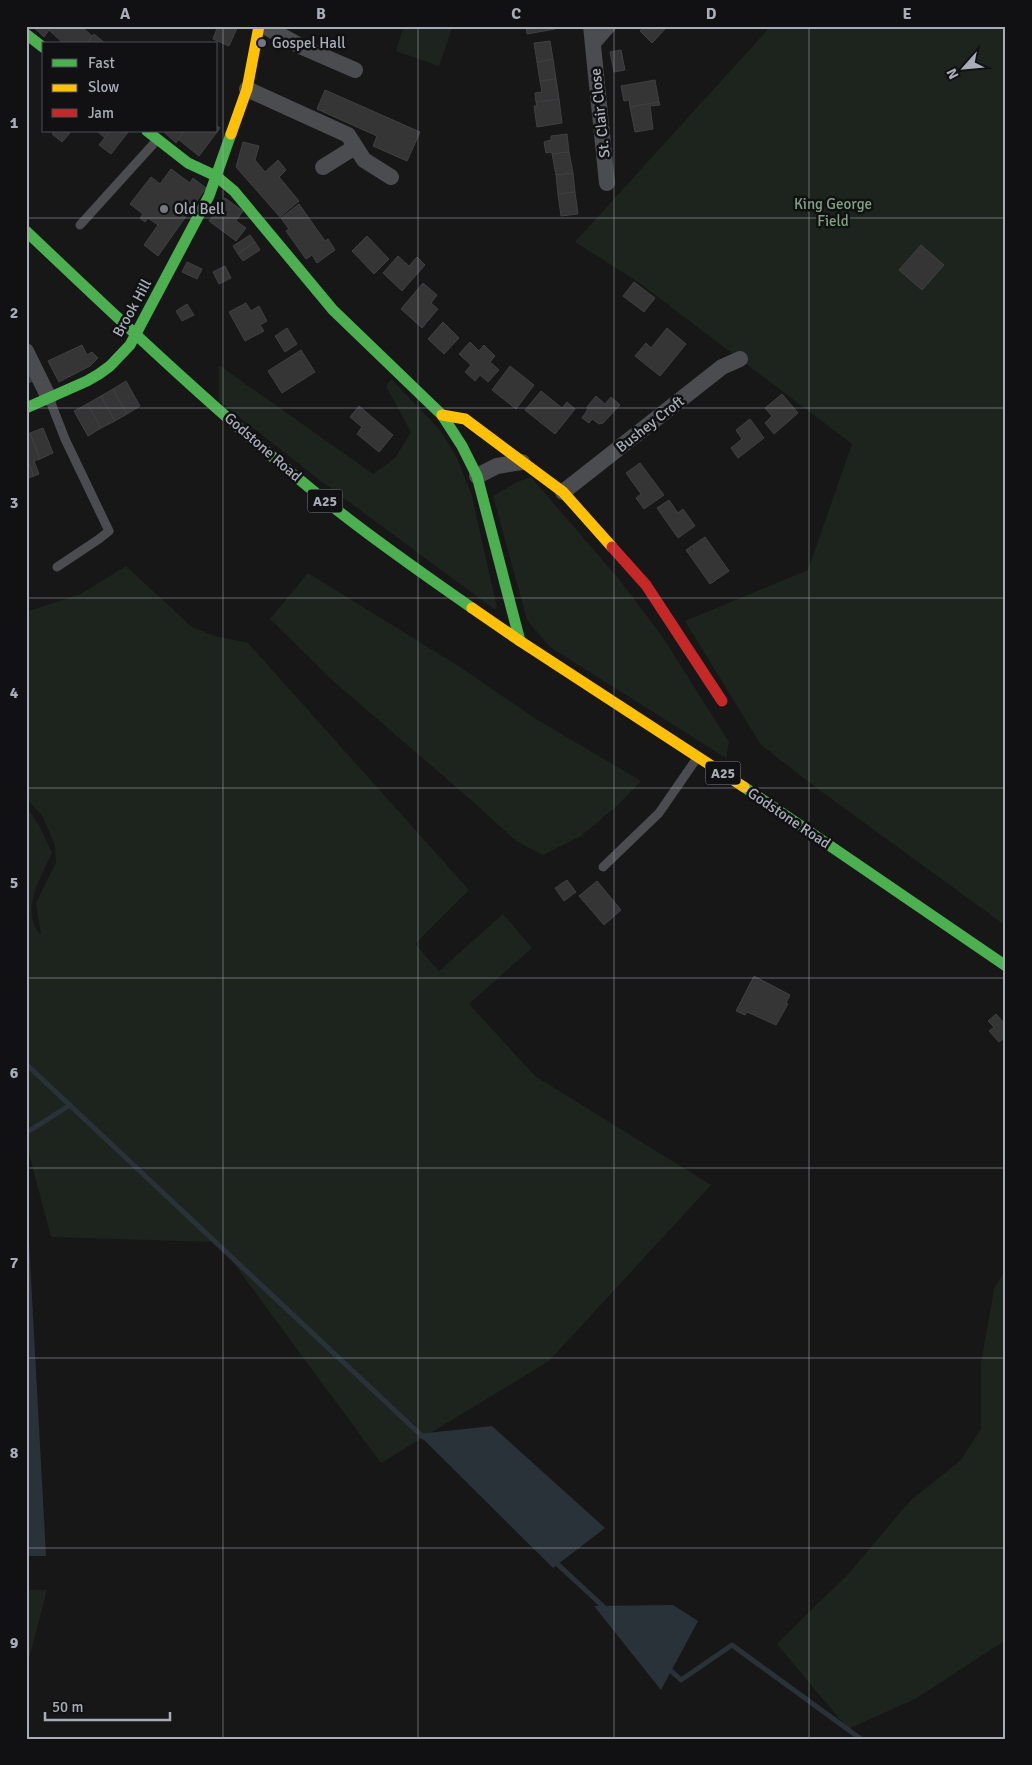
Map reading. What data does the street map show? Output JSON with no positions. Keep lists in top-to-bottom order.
{
  "streets": {
    "street": [
      "St. Clair Close",
      "Brook Hill",
      "Bushey Croft",
      "Godstone Road",
      "A25"
    ]
  },
  "parks": ["King George Field"],
  "places": ["Gospel Hall", "Old Bell"],
  "legend": ["Fast", "Slow", "Jam"],
  "scale_bar": "50 m",
  "north": "bottom left",
  "grid": {
    "columns": [
      "A",
      "B",
      "C",
      "D",
      "E"
    ],
    "rows": [
      "1",
      "2",
      "3",
      "4",
      "5",
      "6",
      "7",
      "8",
      "9"
    ]
  }
}
